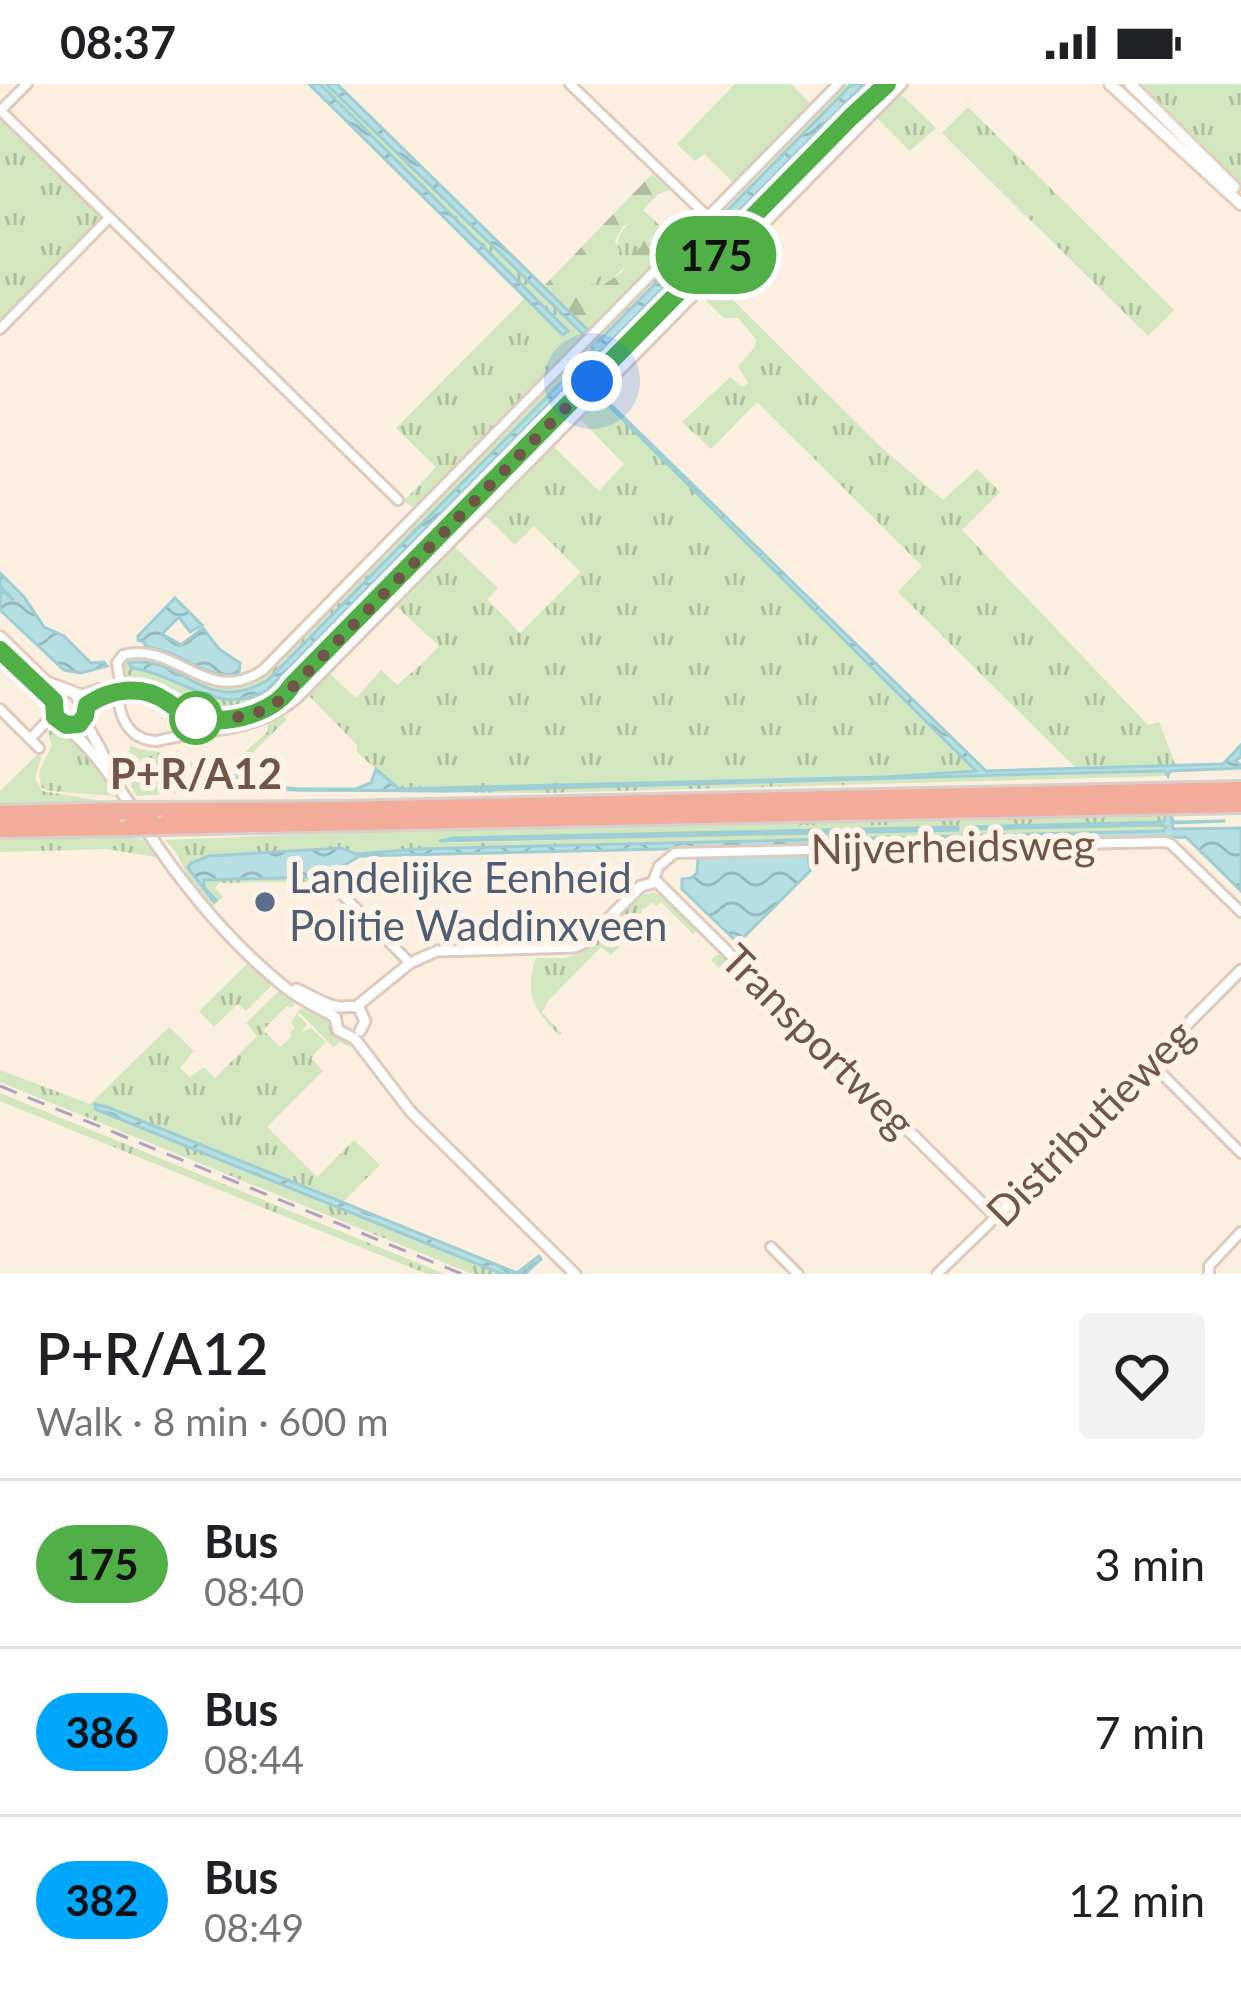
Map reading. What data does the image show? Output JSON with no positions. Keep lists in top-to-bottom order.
{
  "streets": {
    "street": ["Nijverheidsweg", "Transportweg", "Distributieweg"]
  },
  "crossings": [
    ["Nijverheidsweg", "Transportweg"],
    ["Transportweg", "Distributieweg"]
  ],
  "places": ["P+R/A12", "Landelijke Eenheid Politie Waddinxveen"],
  "lines": ["bus line 175"],
  "page": {
    "status": "08:37",
    "on_map": "175",
    "heading": ["P+R/A12", "Walk · 8 min · 600 m"],
    "list": [
      {
        "mark": "175",
        "name": "Bus",
        "note": "08:40",
        "value": "3 min"
      },
      {
        "mark": "386",
        "name": "Bus",
        "note": "08:44",
        "value": "7 min"
      },
      {
        "mark": "382",
        "name": "Bus",
        "note": "08:49",
        "value": "12 min"
      }
    ]
  }
}
